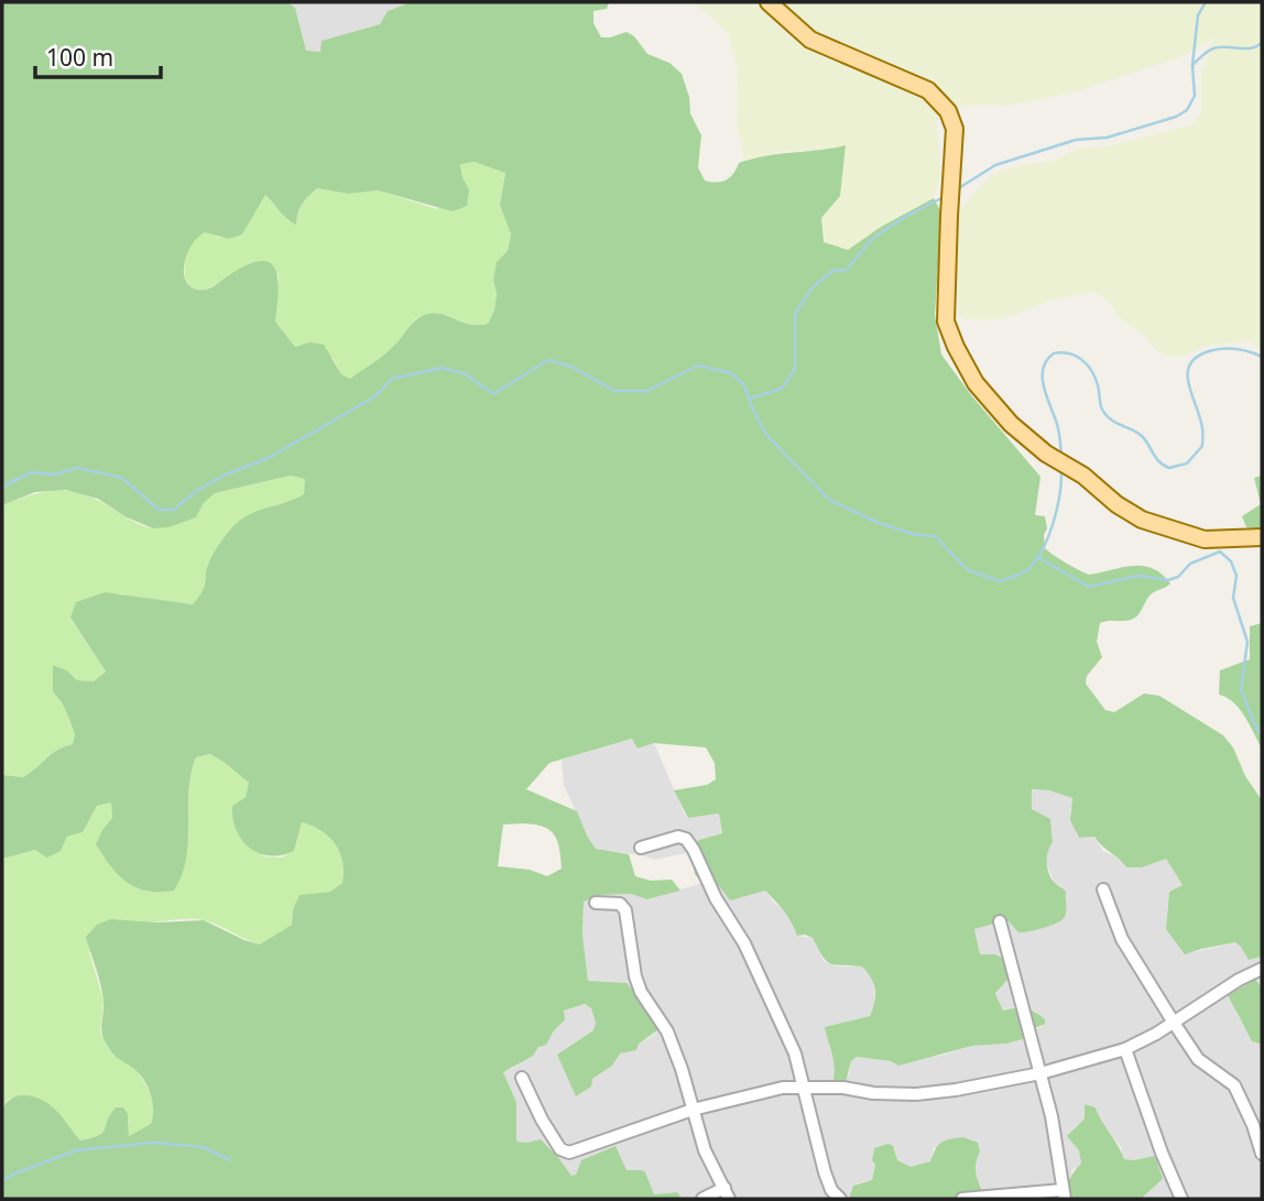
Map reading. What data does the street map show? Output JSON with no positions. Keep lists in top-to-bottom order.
{
  "scale_bar": "100 m"
}
